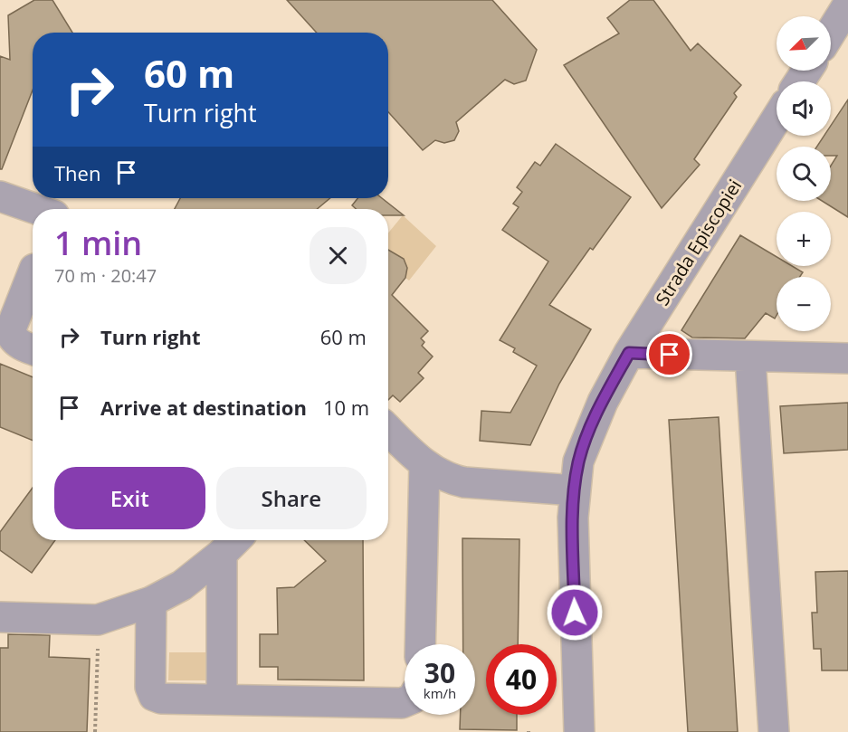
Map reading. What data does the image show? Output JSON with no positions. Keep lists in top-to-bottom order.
{
  "streets": {
    "street": ["Strada Episcopiei"]
  },
  "north": "bottom left",
  "page": {
    "map_buttons": ["+", "−"],
    "turn": ["60 m", "Turn right"],
    "then": "Then",
    "heading": ["1 min", "70 m · 20:47"],
    "list": [
      {
        "name": "Turn right",
        "value": "60 m"
      },
      {
        "name": "Arrive at destination",
        "value": "10 m"
      }
    ],
    "buttons": ["Exit", "Share"],
    "speed": "30 km/h",
    "limit": "40"
  }
}
